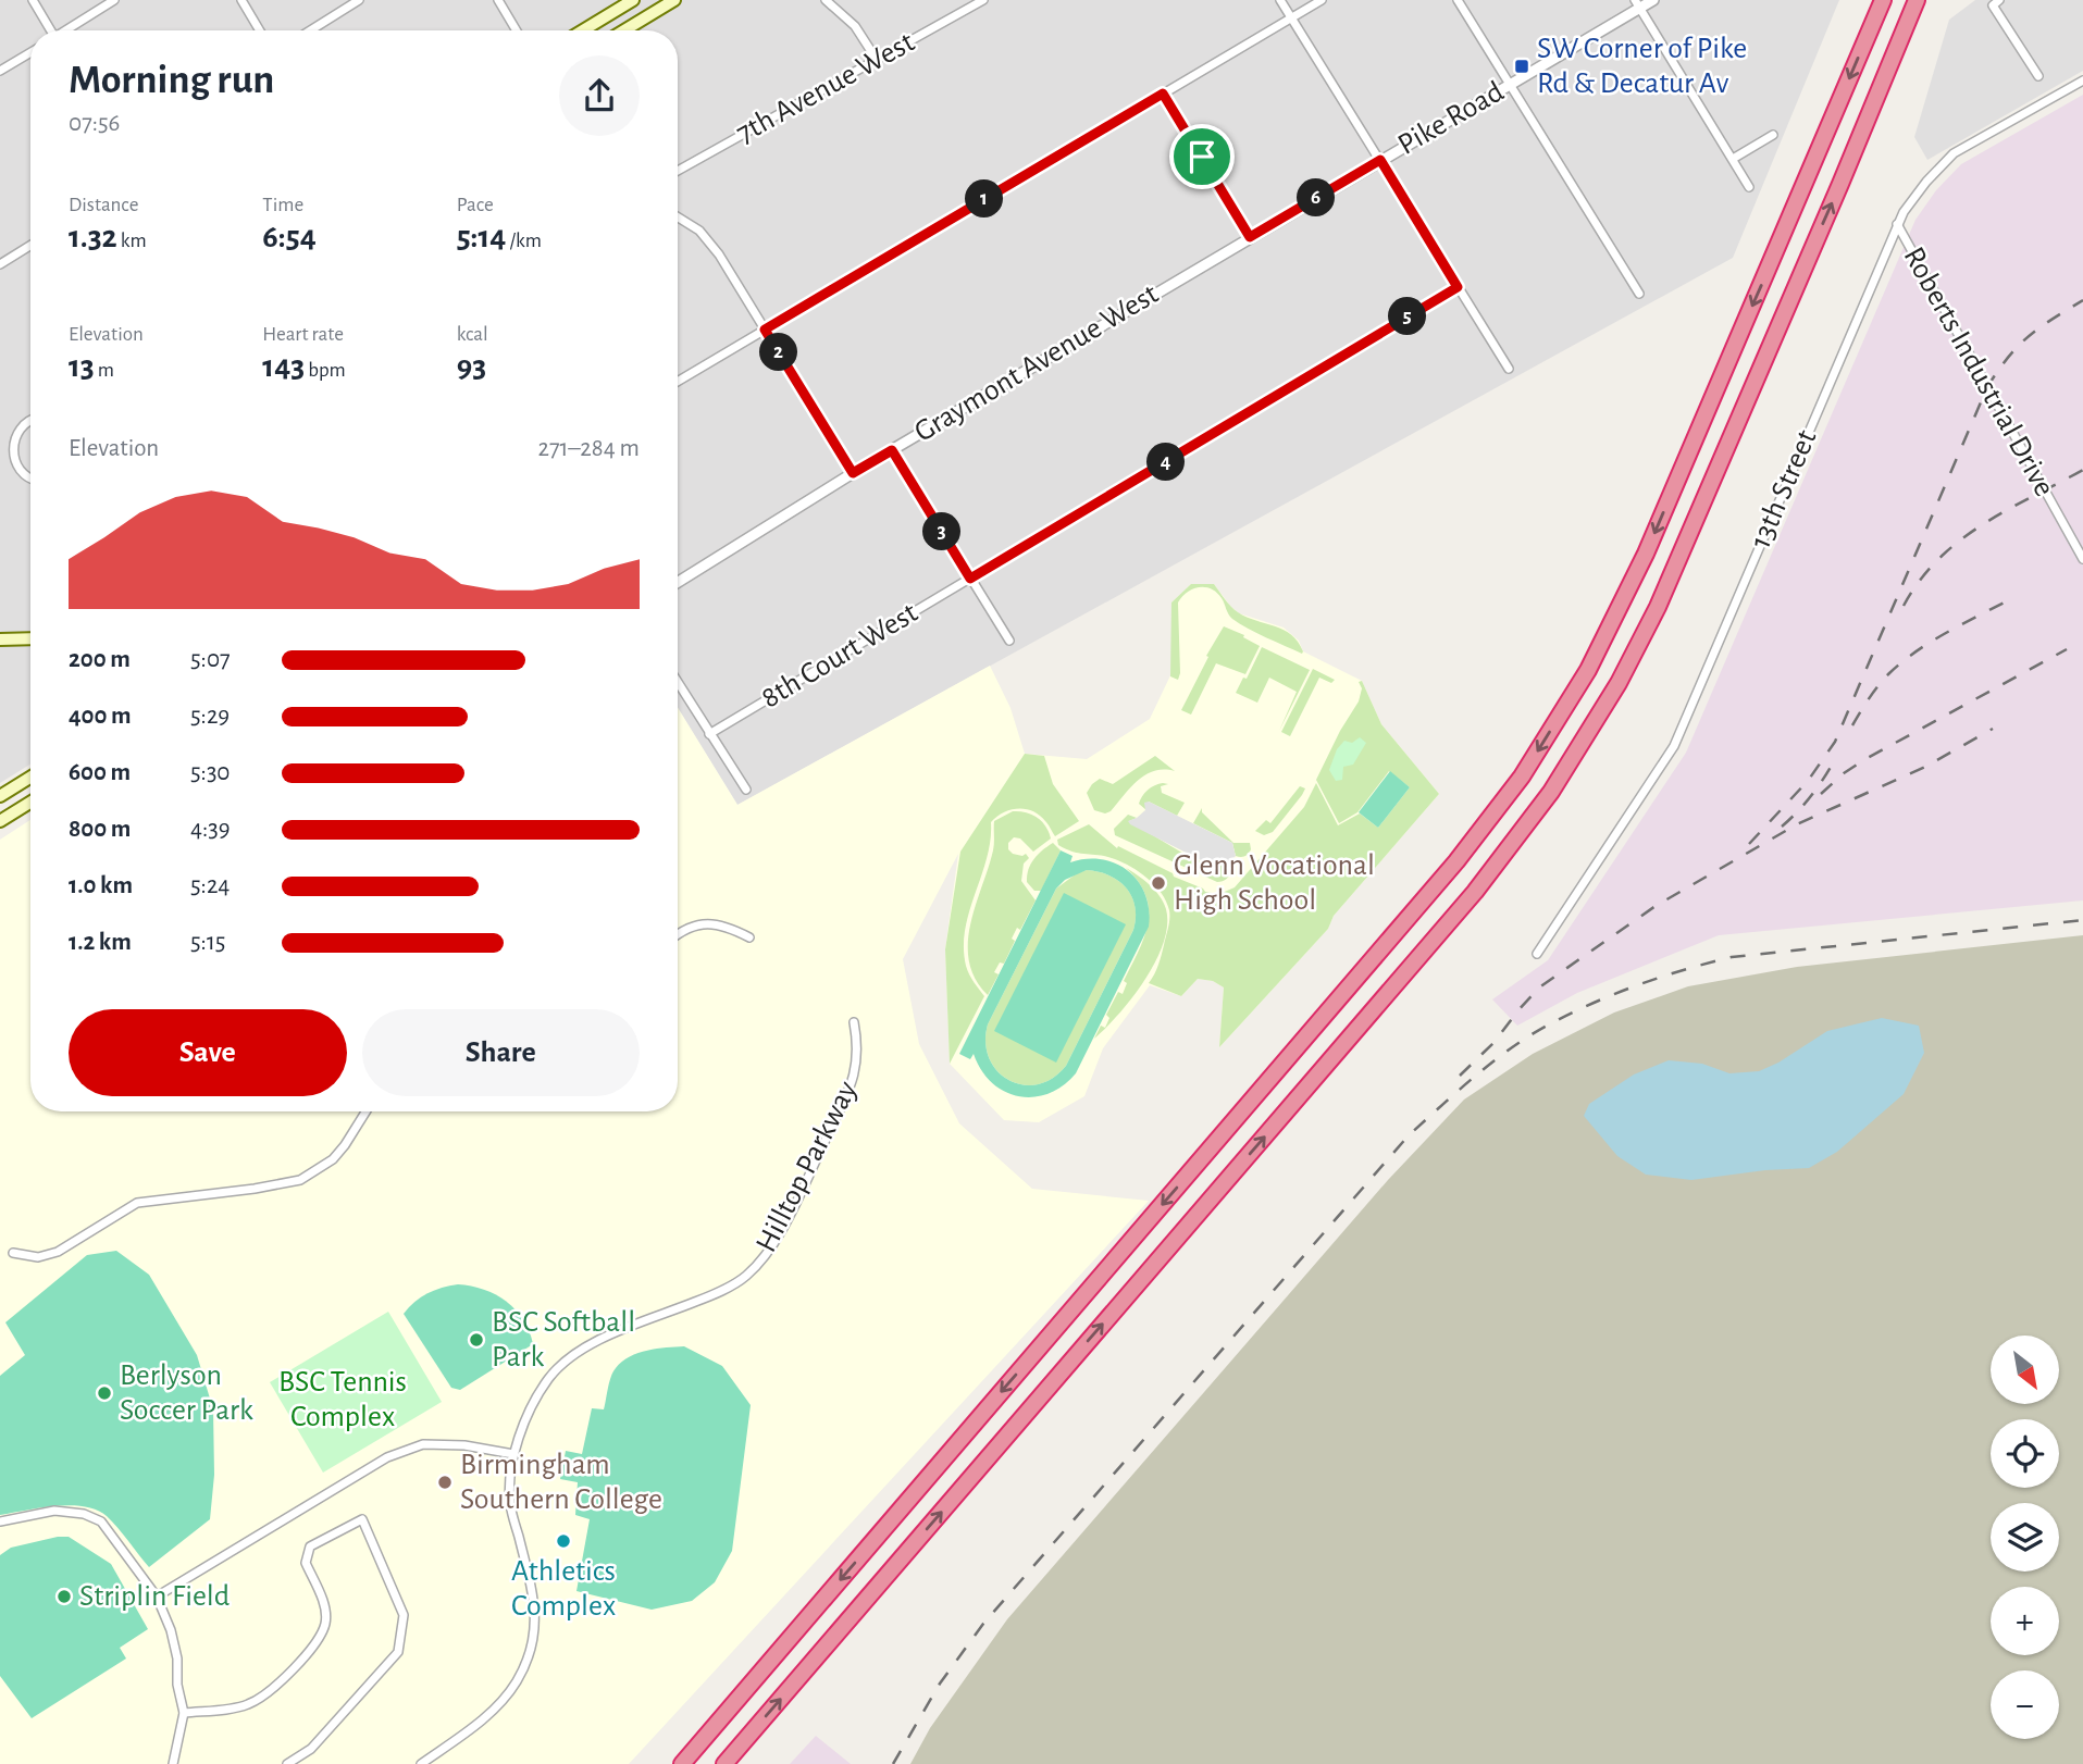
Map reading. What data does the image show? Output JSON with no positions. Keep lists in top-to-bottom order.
{
  "streets": {
    "street": [
      "7th Avenue West",
      "Pike Road",
      "Graymont Avenue West",
      "Roberts Industrial Drive",
      "13th Street",
      "8th Court West",
      "Hilltop Parkway"
    ]
  },
  "crossings": [
    ["Pike Road", "Graymont Avenue West"],
    ["Roberts Industrial Drive", "13th Street"]
  ],
  "parks": ["BSC Tennis Complex"],
  "places": {
    "transit": ["SW Corner of Pike Rd & Decatur Av"],
    "other": [
      "Glenn Vocational High School",
      "BSC Softball Park",
      "Berlyson Soccer Park",
      "Birmingham Southern College",
      "Athletics Complex",
      "Striplin Field"
    ]
  },
  "north": "bottom right",
  "page": {
    "heading": ["Morning run", "07:56"],
    "stats": [
      ["Distance", "1.32 km"],
      ["Time", "6:54"],
      ["Pace", "5:14 /km"],
      ["Elevation", "13 m"],
      ["Heart rate", "143 bpm"],
      ["kcal", "93"]
    ],
    "pins": [
      "6",
      "1",
      "5",
      "2",
      "4",
      "3"
    ],
    "chart": ["Elevation", "271–284 m"],
    "list": [
      {
        "name": "200 m",
        "note": "5:07"
      },
      {
        "name": "400 m",
        "note": "5:29"
      },
      {
        "name": "600 m",
        "note": "5:30"
      },
      {
        "name": "800 m",
        "note": "4:39"
      },
      {
        "name": "1.0 km",
        "note": "5:24"
      },
      {
        "name": "1.2 km",
        "note": "5:15"
      }
    ],
    "buttons": ["Save", "Share"],
    "map_buttons": ["+", "−"]
  }
}
